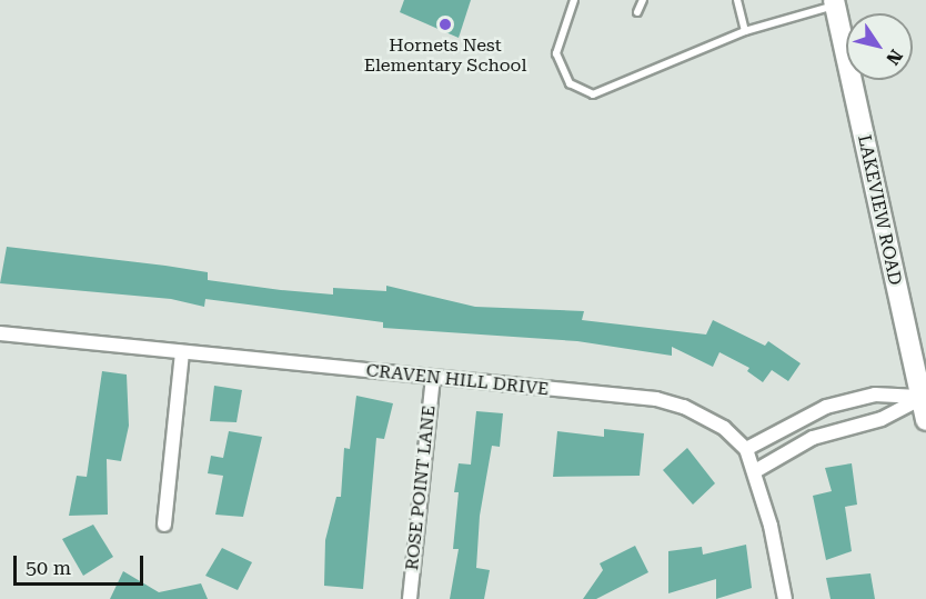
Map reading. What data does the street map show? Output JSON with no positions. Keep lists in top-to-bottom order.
{
  "streets": {
    "main road": ["LAKEVIEW ROAD"],
    "street": ["CRAVEN HILL DRIVE", "ROSE POINT LANE"]
  },
  "crossings": [
    ["CRAVEN HILL DRIVE", "ROSE POINT LANE"]
  ],
  "places": ["Hornets Nest Elementary School"],
  "scale_bar": "50 m",
  "north": "bottom right"
}
